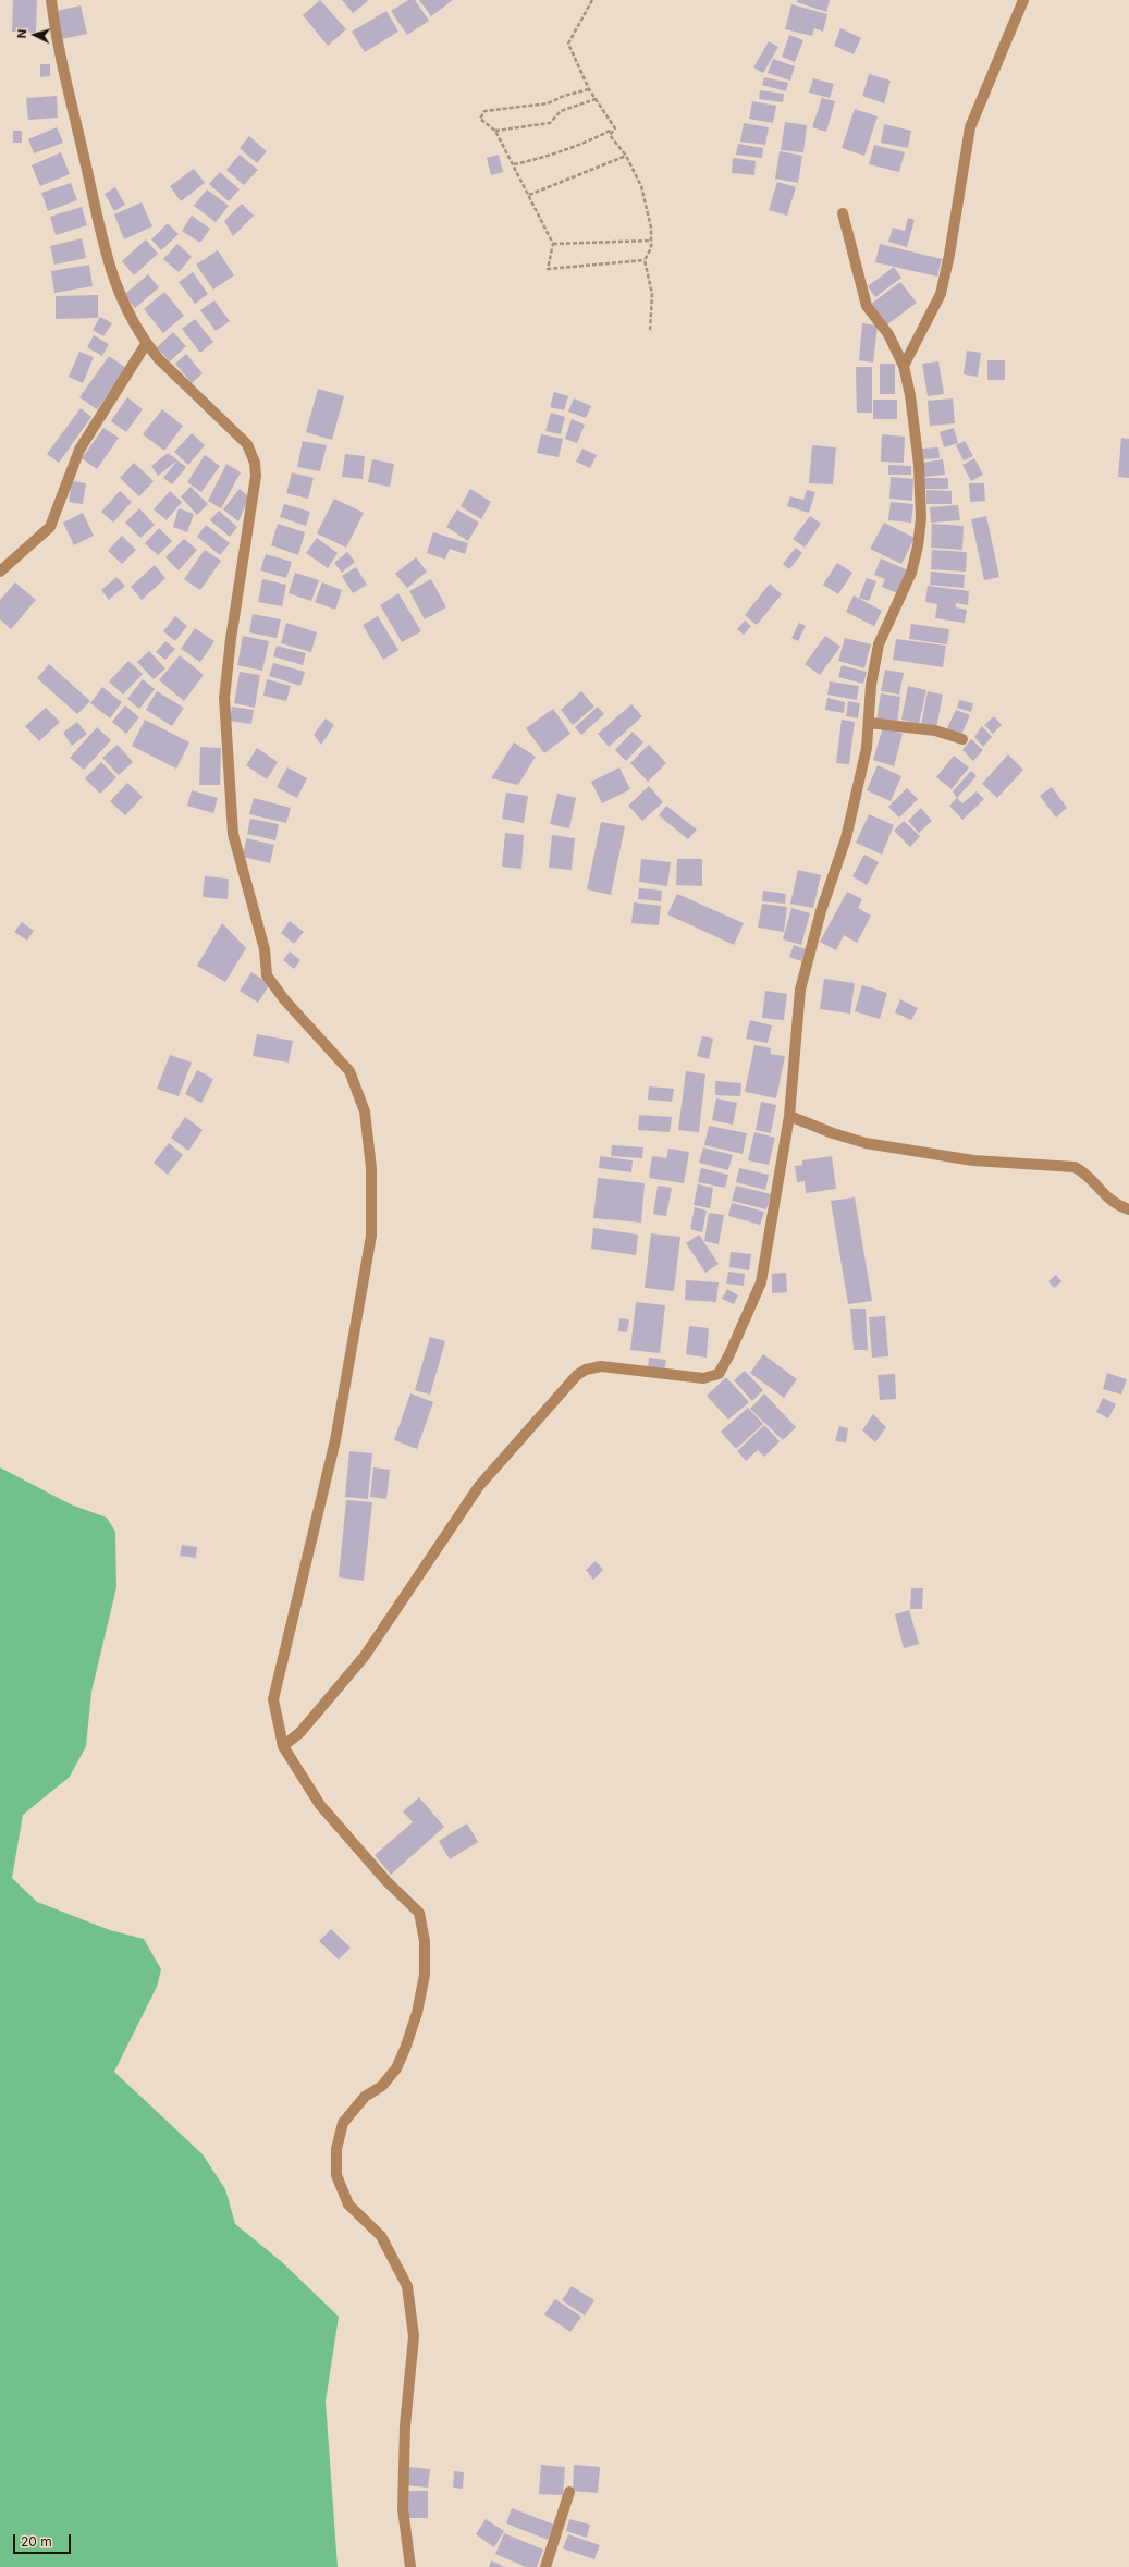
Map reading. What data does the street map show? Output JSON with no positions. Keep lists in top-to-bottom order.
{
  "scale_bar": "20 m",
  "north": "left"
}
